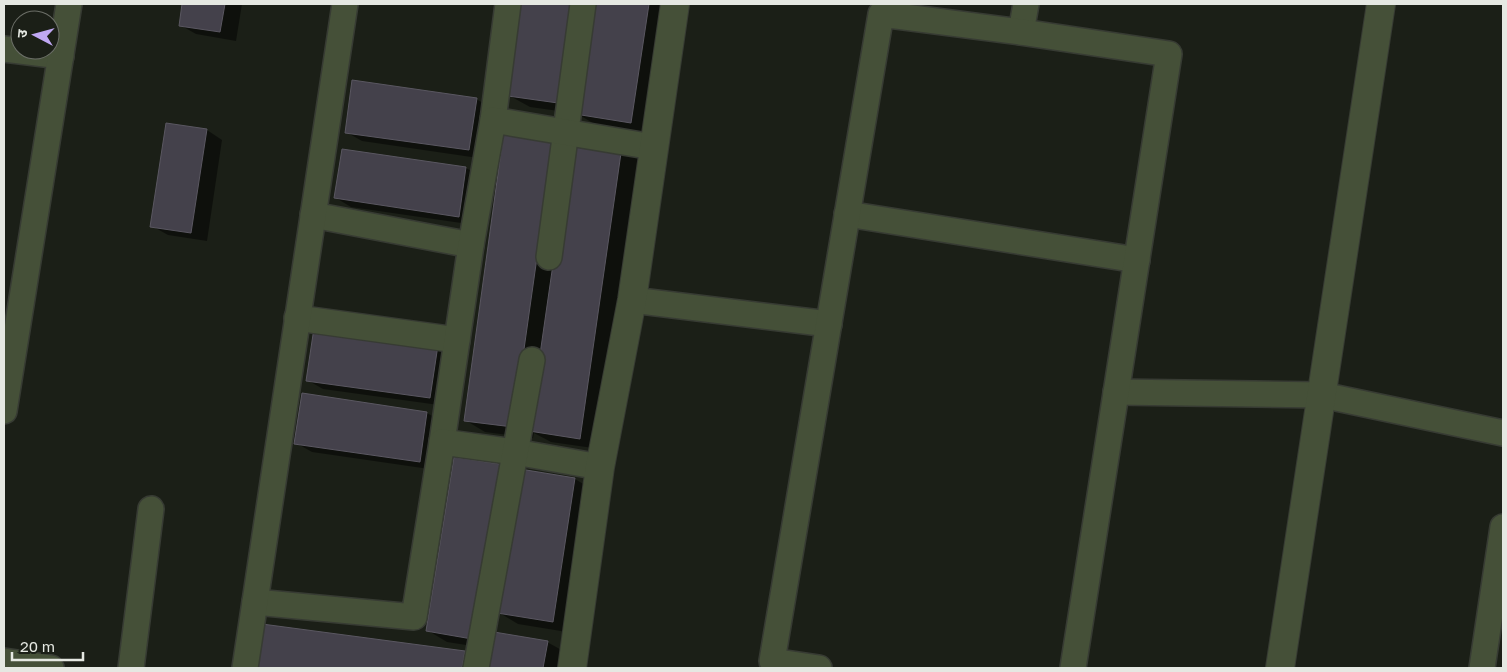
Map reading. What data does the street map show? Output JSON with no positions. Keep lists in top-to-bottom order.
{
  "scale_bar": "20 m",
  "north": "left"
}
